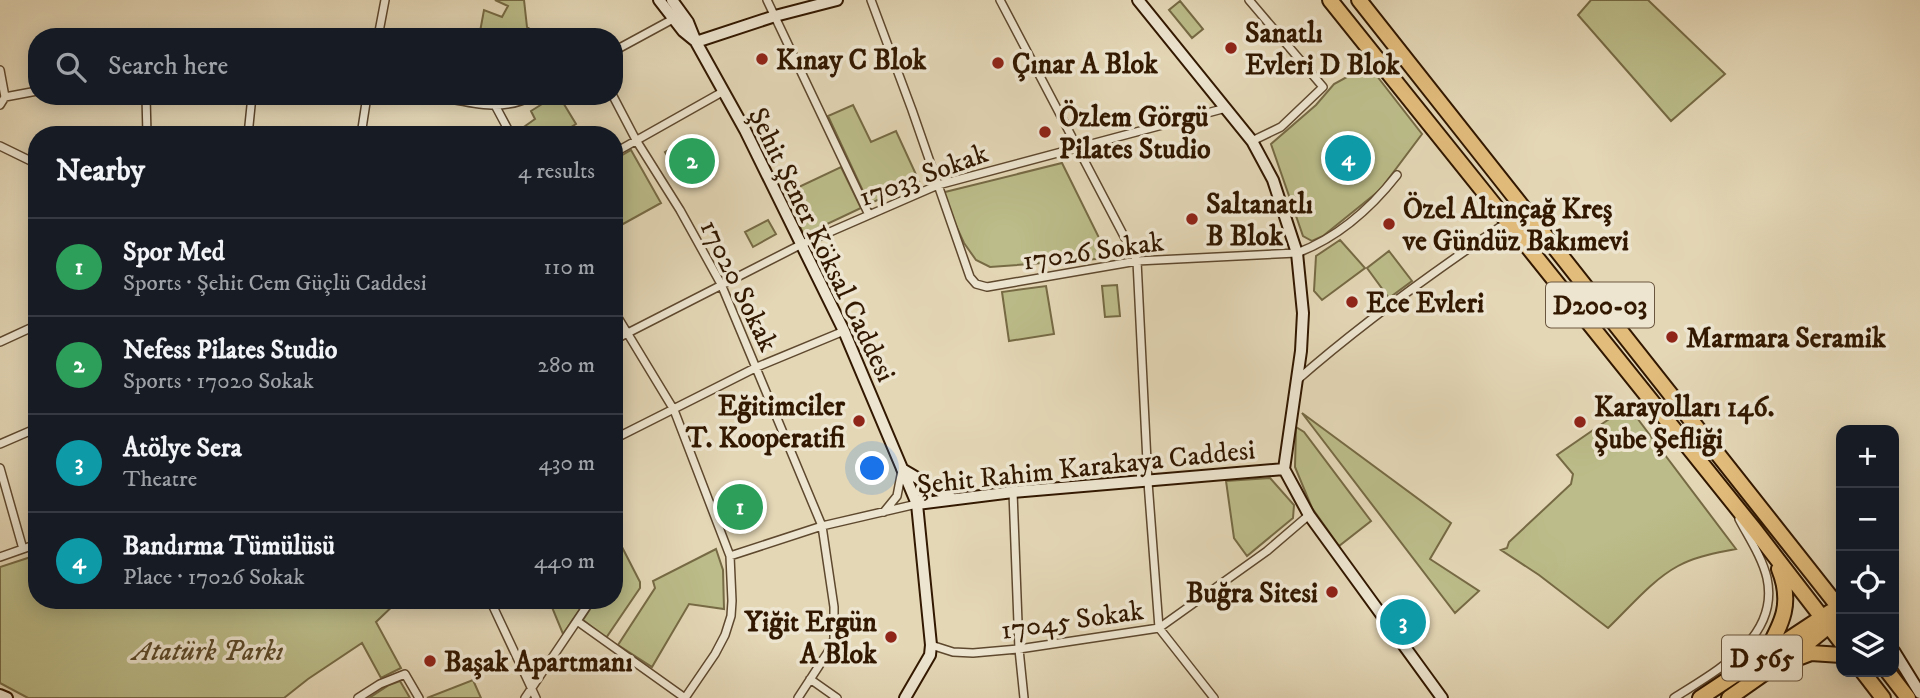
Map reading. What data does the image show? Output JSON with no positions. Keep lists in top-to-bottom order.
{
  "streets": {
    "highway": ["D200-03", "D 565"],
    "main road": ["Şehit Şener Köksal Caddesi", "Şehit Rahim Karakaya Caddesi"],
    "street": [
      "17033 Sokak",
      "17026 Sokak",
      "17020 Sokak",
      "17045 Sokak"
    ]
  },
  "crossings": [
    ["17033 Sokak", "Şehit Şener Köksal Caddesi"],
    ["17033 Sokak", "17026 Sokak"],
    ["17033 Sokak", "17020 Sokak"],
    ["Şehit Şener Köksal Caddesi", "Şehit Rahim Karakaya Caddesi"],
    ["Şehit Şener Köksal Caddesi", "17045 Sokak"],
    ["17020 Sokak", "Şehit Rahim Karakaya Caddesi"],
    ["D200-03", "D 565"]
  ],
  "parks": ["Atatürk Parkı"],
  "places": [
    "Sanatlı Evleri D Blok",
    "Kınay C Blok",
    "Çınar A Blok",
    "Özlem Görgü Pilates Studio",
    "Saltanatlı B Blok",
    "Özel Altınçağ Kreş ve Gündüz Bakımevi",
    "Ece Evleri",
    "Marmara Seramik",
    "Eğitimciler T. Kooperatifi",
    "Karayolları 146. Şube Şefliği",
    "Buğra Sitesi",
    "Yiğit Ergün A Blok",
    "Başak Apartmanı"
  ],
  "page": {
    "search": "Search here",
    "heading": ["Nearby", "4 results"],
    "pins": [
      "4",
      "2",
      "1",
      "3"
    ],
    "list": [
      {
        "mark": "1",
        "name": "Spor Med",
        "note": "Sports · Şehit Cem Güçlü Caddesi",
        "value": "110 m"
      },
      {
        "mark": "2",
        "name": "Nefess Pilates Studio",
        "note": "Sports · 17020 Sokak",
        "value": "280 m"
      },
      {
        "mark": "3",
        "name": "Atölye Sera",
        "note": "Theatre",
        "value": "430 m"
      },
      {
        "mark": "4",
        "name": "Bandırma Tümülüsü",
        "note": "Place · 17026 Sokak",
        "value": "440 m"
      }
    ],
    "map_buttons": ["+", "−"]
  }
}
